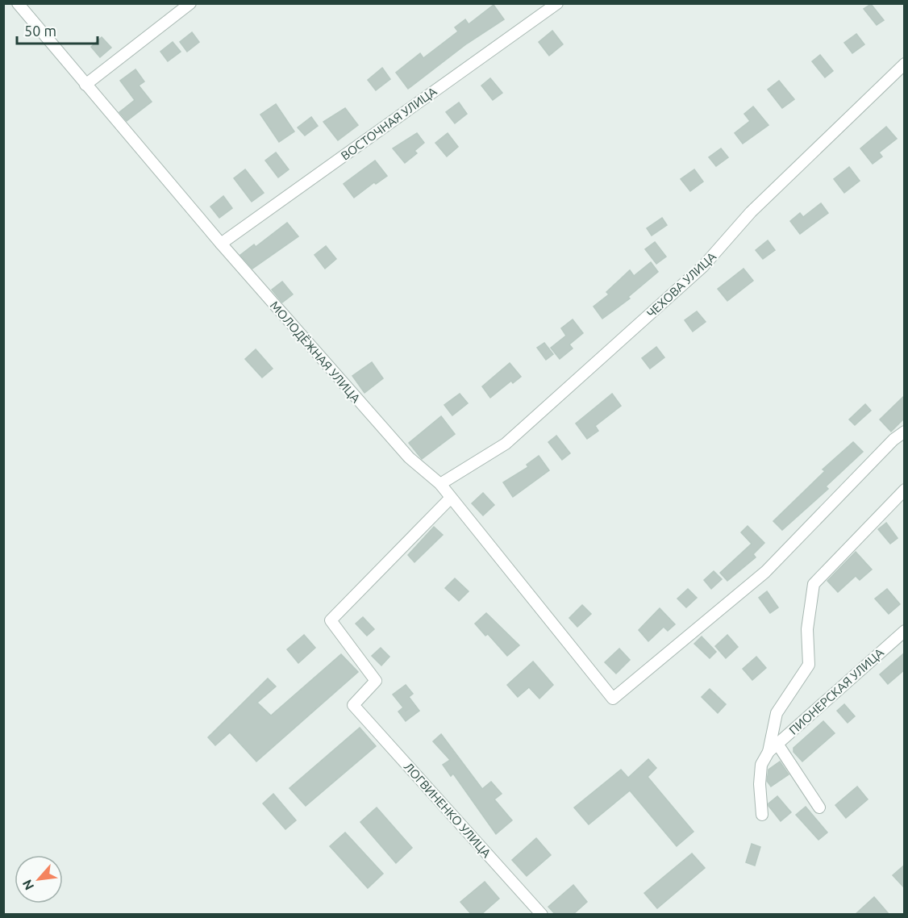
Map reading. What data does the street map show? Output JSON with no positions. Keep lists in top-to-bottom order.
{
  "streets": {
    "street": [
      "ВОСТОЧНАЯ УЛИЦА",
      "ЧЕХОВА УЛИЦА",
      "МОЛОДЁЖНАЯ УЛИЦА",
      "ПИОНЕРСКАЯ УЛИЦА",
      "ЛОГВИНЕНКО УЛИЦА"
    ]
  },
  "crossings": [
    ["ВОСТОЧНАЯ УЛИЦА", "МОЛОДЁЖНАЯ УЛИЦА"],
    ["ЧЕХОВА УЛИЦА", "МОЛОДЁЖНАЯ УЛИЦА"],
    ["МОЛОДЁЖНАЯ УЛИЦА", "ЛОГВИНЕНКО УЛИЦА"]
  ],
  "scale_bar": "50 m",
  "north": "bottom left"
}
